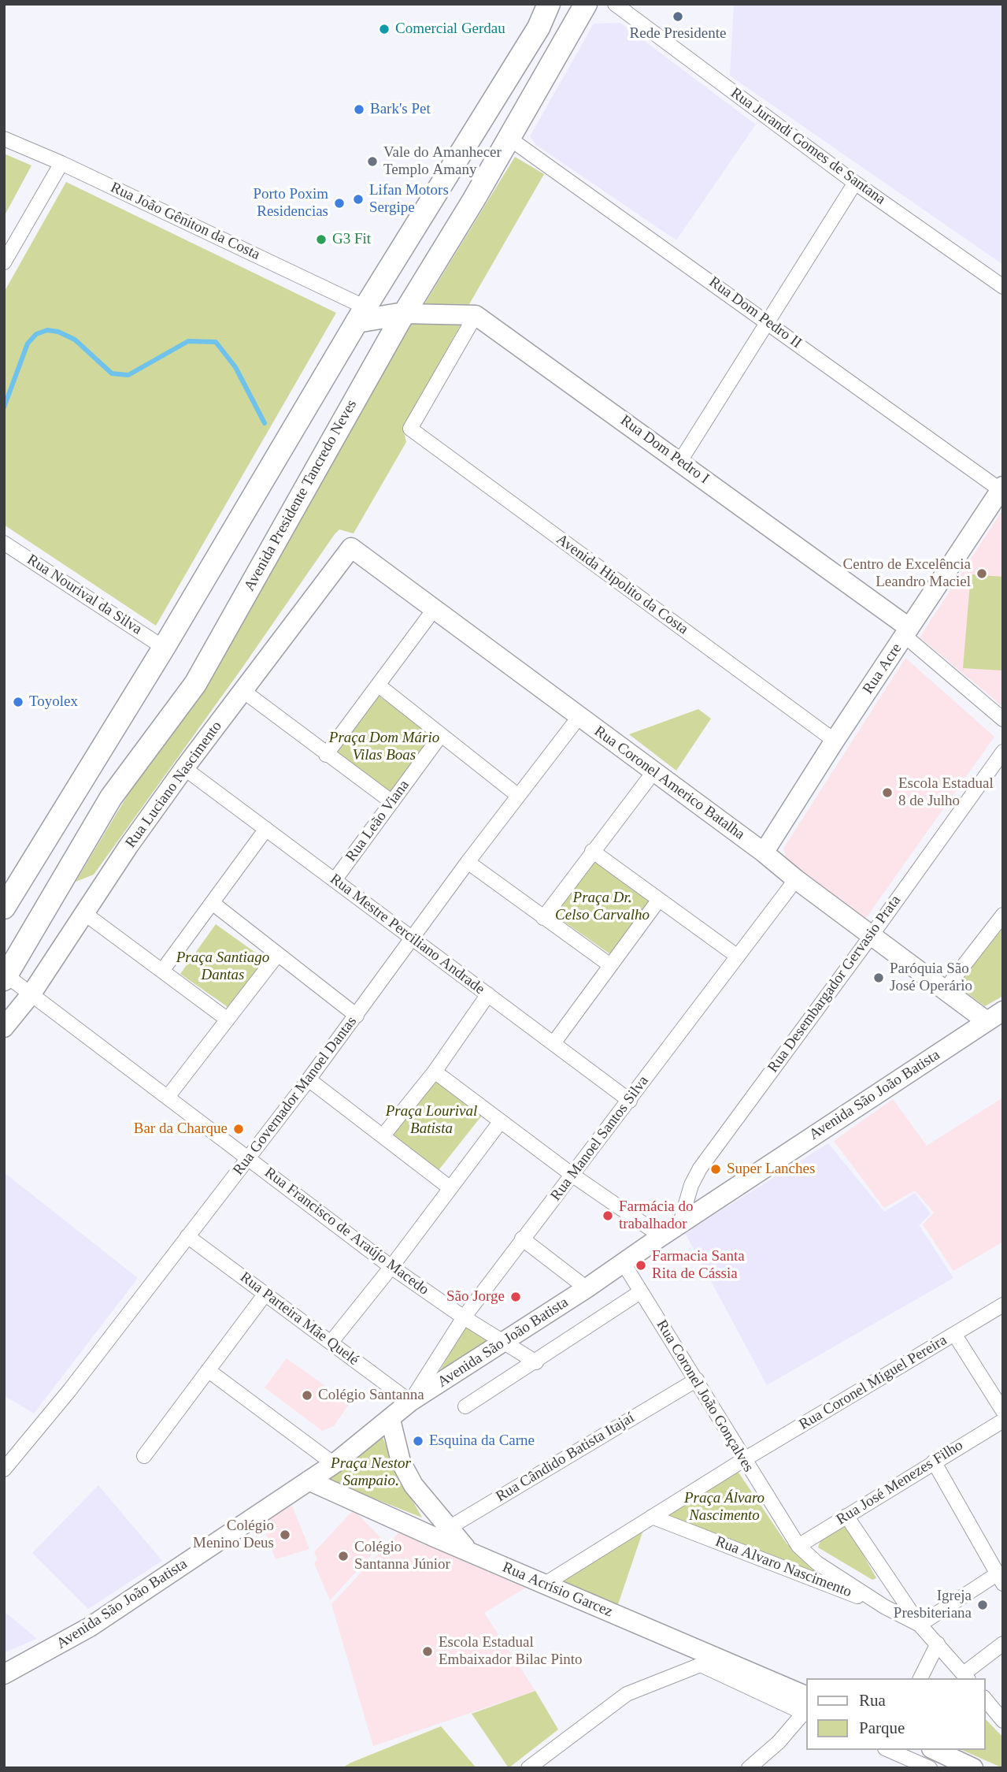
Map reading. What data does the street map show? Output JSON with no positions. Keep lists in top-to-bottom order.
{
  "streets": {
    "main road": ["Avenida Presidente Tancredo Neves"],
    "street": [
      "Rua Jurandi Gomes de Santana",
      "Rua João Gêniton da Costa",
      "Rua Dom Pedro II",
      "Rua Dom Pedro I",
      "Avenida Hipolito da Costa",
      "Rua Nourival da Silva",
      "Rua Acre",
      "Rua Coronel Americo Batalha",
      "Rua Luciano Nascimento",
      "Rua Leão Viana",
      "Rua Mestre Perciliano Andrade",
      "Rua Desembargador Gervasio Prata",
      "Avenida São João Batista",
      "Rua Governador Manoel Dantas",
      "Rua Manoel Santos Silva",
      "Rua Francisco de Araújo Macedo",
      "Rua Parteira Mãe Quelé",
      "Rua Coronel Miguel Pereira",
      "Rua Coronel João Gonçalves",
      "Rua Cândido Batista Itajaí",
      "Rua José Menezes Filho",
      "Rua Alvaro Nascimento",
      "Rua Acrísio Garcez"
    ]
  },
  "crossings": [
    ["Rua Dom Pedro II", "Avenida Presidente Tancredo Neves"],
    ["Rua Dom Pedro II", "Rua Acre"],
    ["Rua Dom Pedro I", "Avenida Hipolito da Costa"],
    ["Rua Dom Pedro I", "Rua Acre"],
    ["Avenida Presidente Tancredo Neves", "Rua Francisco de Araújo Macedo"],
    ["Avenida Hipolito da Costa", "Rua Acre"],
    ["Rua Acre", "Rua Coronel Americo Batalha"],
    ["Rua Coronel Americo Batalha", "Rua Luciano Nascimento"],
    ["Rua Coronel Americo Batalha", "Rua Desembargador Gervasio Prata"],
    ["Rua Coronel Americo Batalha", "Avenida São João Batista"],
    ["Rua Coronel Americo Batalha", "Rua Governador Manoel Dantas"],
    ["Rua Coronel Americo Batalha", "Rua Manoel Santos Silva"],
    ["Rua Luciano Nascimento", "Rua Mestre Perciliano Andrade"],
    ["Rua Luciano Nascimento", "Rua Francisco de Araújo Macedo"],
    ["Rua Leão Viana", "Rua Mestre Perciliano Andrade"],
    ["Rua Mestre Perciliano Andrade", "Rua Governador Manoel Dantas"],
    ["Rua Mestre Perciliano Andrade", "Rua Manoel Santos Silva"],
    ["Rua Desembargador Gervasio Prata", "Avenida São João Batista"],
    ["Avenida São João Batista", "Rua Manoel Santos Silva"],
    ["Avenida São João Batista", "Rua Francisco de Araújo Macedo"],
    ["Avenida São João Batista", "Rua Parteira Mãe Quelé"],
    ["Avenida São João Batista", "Rua Coronel João Gonçalves"],
    ["Rua Governador Manoel Dantas", "Rua Francisco de Araújo Macedo"],
    ["Rua Governador Manoel Dantas", "Rua Parteira Mãe Quelé"],
    ["Rua Manoel Santos Silva", "Rua Francisco de Araújo Macedo"],
    ["Rua Manoel Santos Silva", "Rua Parteira Mãe Quelé"],
    ["Rua Coronel Miguel Pereira", "Rua Coronel João Gonçalves"],
    ["Rua Coronel Miguel Pereira", "Rua Alvaro Nascimento"],
    ["Rua Coronel Miguel Pereira", "Rua Acrísio Garcez"],
    ["Rua Coronel João Gonçalves", "Rua Cândido Batista Itajaí"],
    ["Rua Coronel João Gonçalves", "Rua José Menezes Filho"],
    ["Rua Coronel João Gonçalves", "Rua Alvaro Nascimento"],
    ["Rua Cândido Batista Itajaí", "Rua Acrísio Garcez"]
  ],
  "parks": [
    "Praça Dom Mário Vilas Boas",
    "Praça Dr. Celso Carvalho",
    "Praça Santiago Dantas",
    "Praça Lourival Batista",
    "Praça Nestor Sampaio.",
    "Praça Álvaro Nascimento"
  ],
  "places": [
    "Rede Presidente",
    "Comercial Gerdau",
    "Bark's Pet",
    "Vale do Amanhecer Templo Amany",
    "Lifan Motors Sergipe",
    "Porto Poxim Residencias",
    "G3 Fit",
    "Centro de Excelência Leandro Maciel",
    "Toyolex",
    "Escola Estadual 8 de Julho",
    "Paróquia São José Operário",
    "Bar da Charque",
    "Super Lanches",
    "Farmácia do trabalhador",
    "Farmacia Santa Rita de Cássia",
    "São Jorge",
    "Colégio Santanna",
    "Esquina da Carne",
    "Colégio Menino Deus",
    "Colégio Santanna Júnior",
    "Igreja Presbiteriana",
    "Escola Estadual Embaixador Bilac Pinto"
  ],
  "legend": ["Rua", "Parque"]
}
